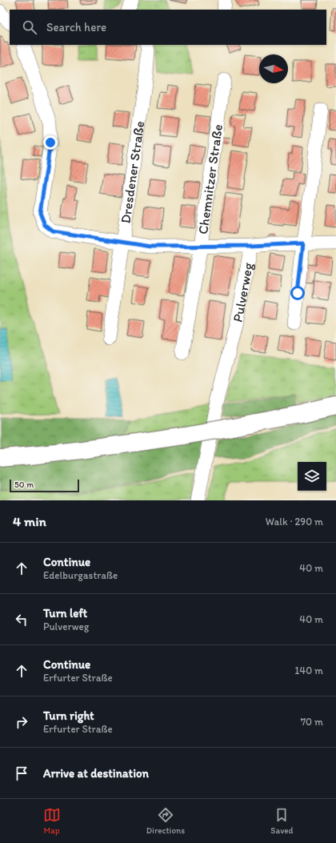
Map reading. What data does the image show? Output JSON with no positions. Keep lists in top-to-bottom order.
{
  "streets": {
    "street": ["Dresdener Straße", "Chemnitzer Straße", "Pulverweg"]
  },
  "scale_bar": "50 m",
  "north": "right",
  "page": {
    "search": "Search here",
    "scale": "50 m",
    "heading": ["4 min", "Walk · 290 m"],
    "list": [
      ["Continue", "Edelburgastraße", "40 m"],
      ["Turn left", "Pulverweg", "40 m"],
      ["Continue", "Erfurter Straße", "140 m"],
      ["Turn right", "Erfurter Straße", "70 m"],
      "Arrive at destination"
    ],
    "nav": ["Map", "Directions", "Saved"]
  }
}
